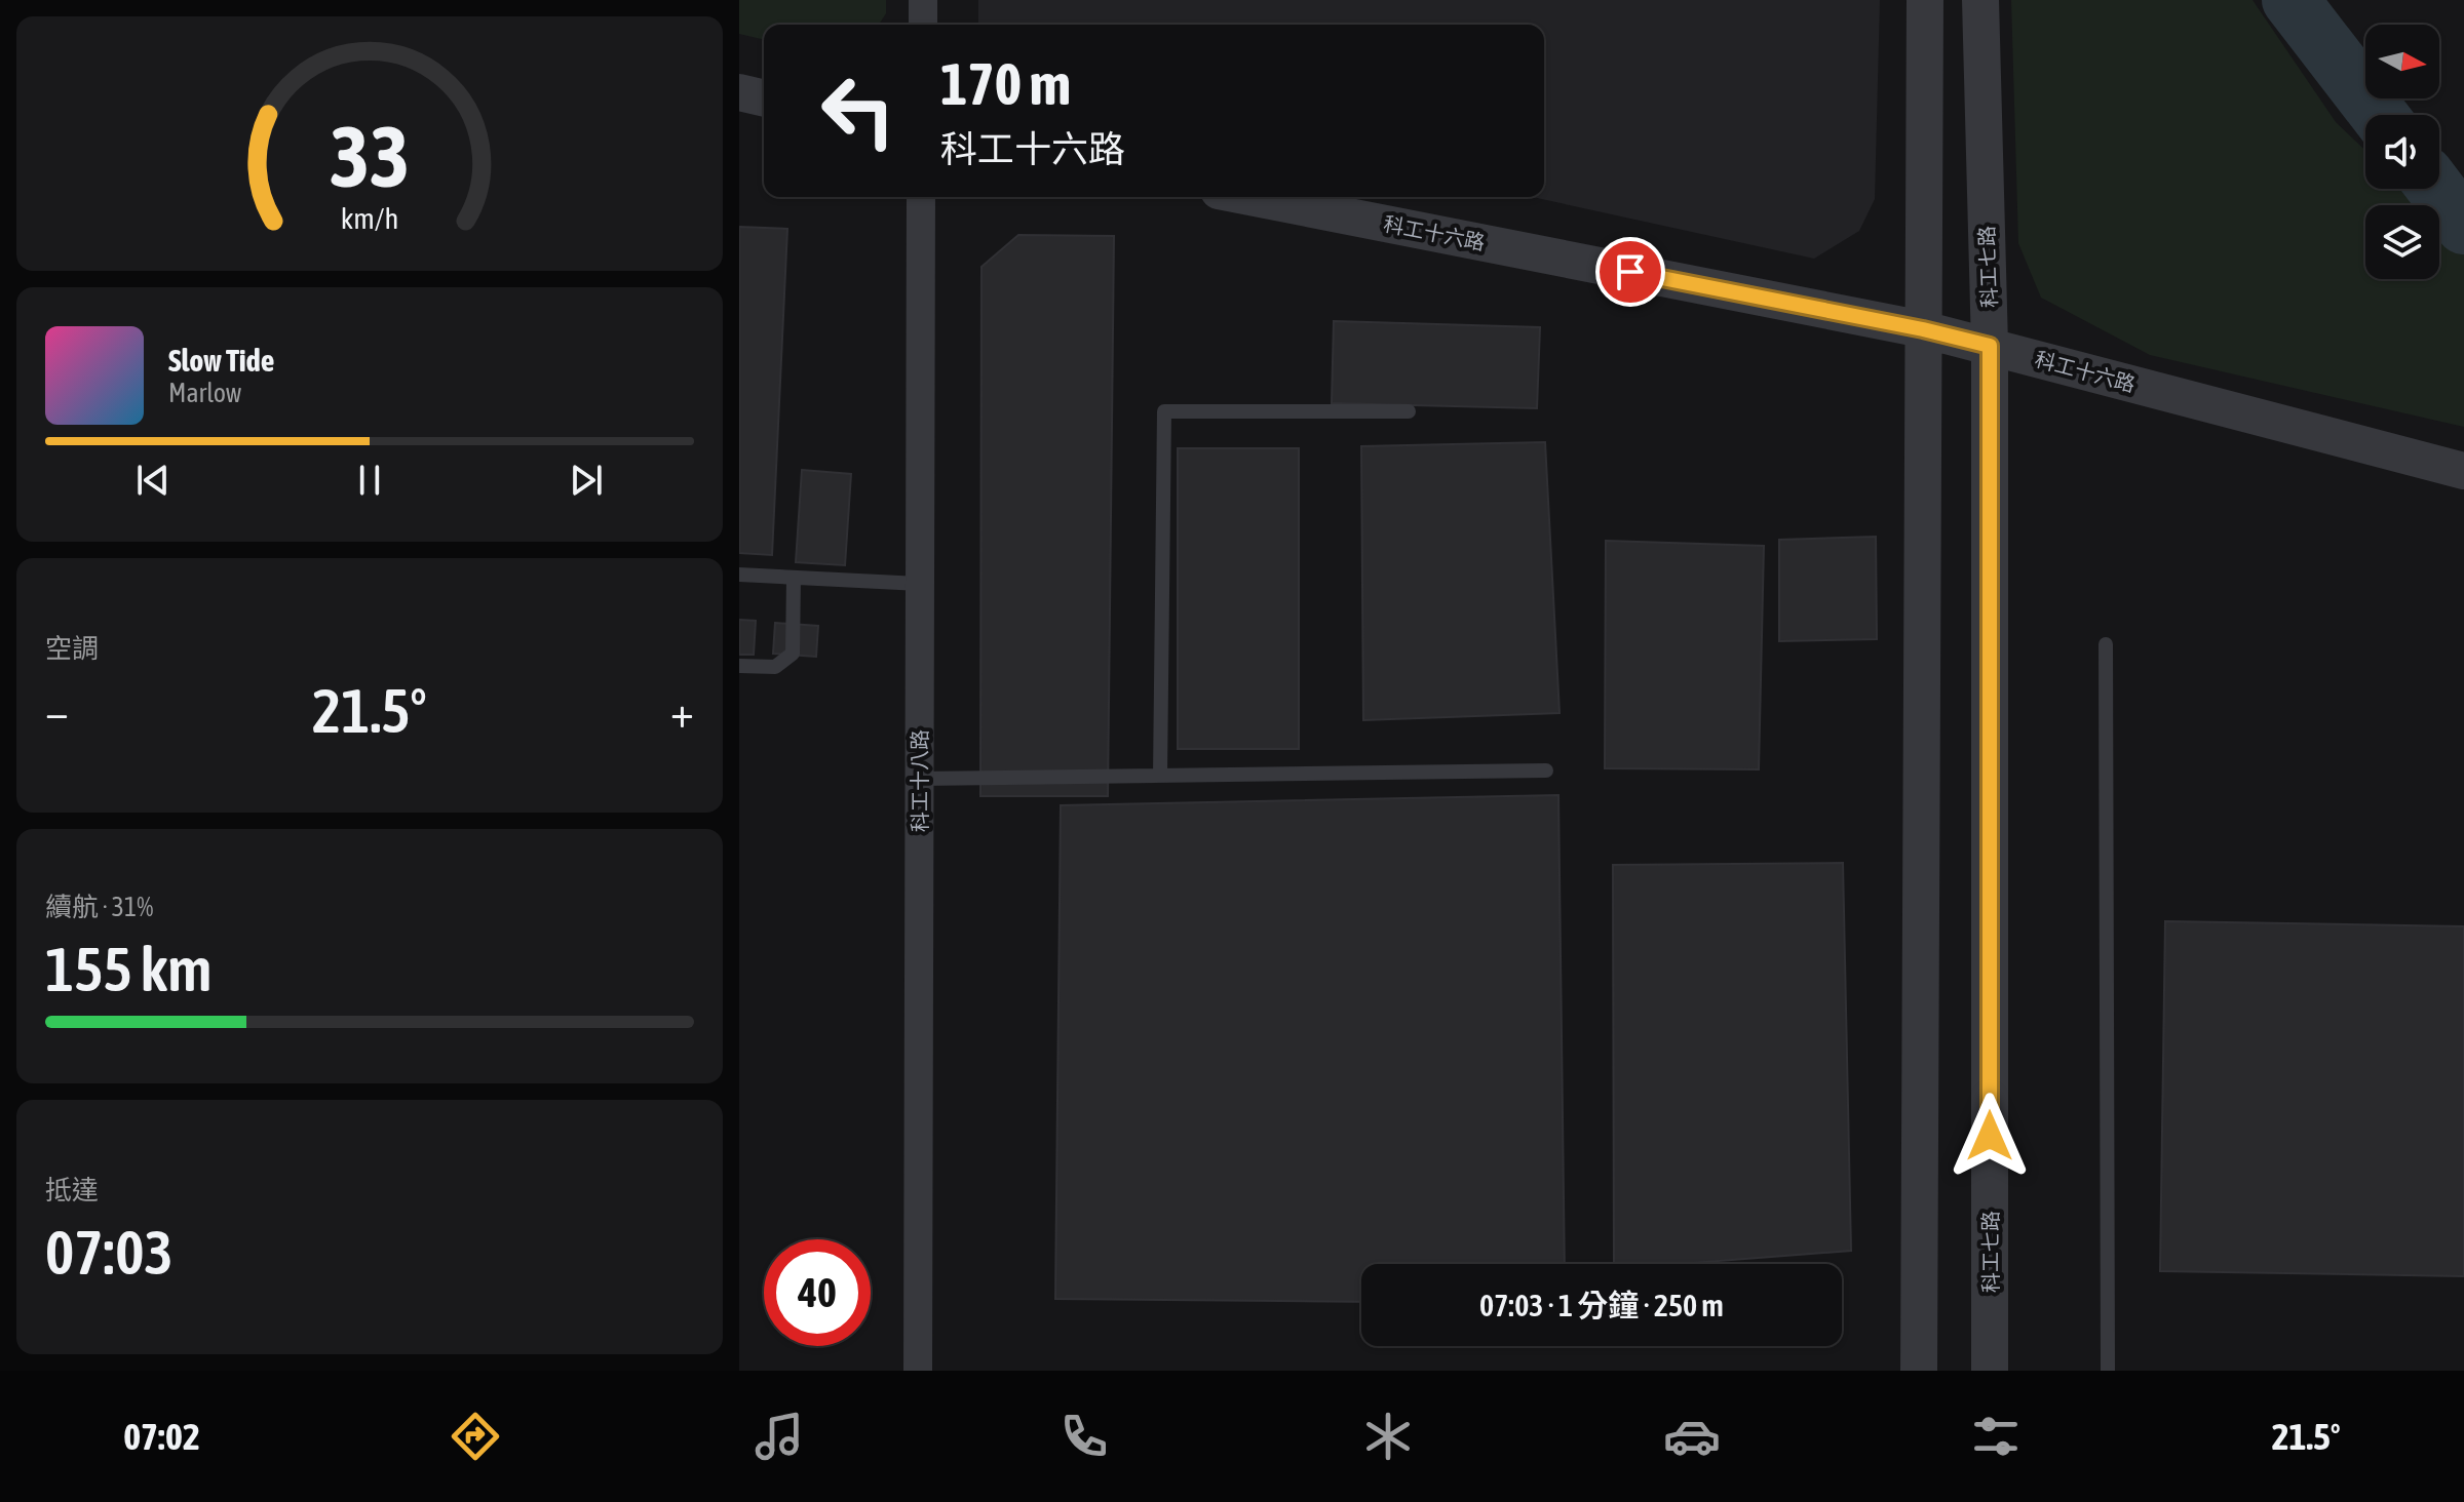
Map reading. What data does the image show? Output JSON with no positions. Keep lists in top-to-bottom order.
{
  "streets": {
    "street": ["科工十六路", "科工七路", "科工十八路"]
  },
  "crossings": [
    ["科工十六路", "科工七路"]
  ],
  "north": "right",
  "page": {
    "turn": ["170 m", "科工十六路"],
    "song": ["Slow Tide", "Marlow"],
    "tile": [
      "空調",
      ["續航 · 31%", "155 km"],
      ["抵達", "07:03"]
    ],
    "heat": ["−", "21.5°", "+"],
    "limit": "40",
    "trip": "07:03 · 1 分鐘 · 250 m",
    "tabs": ["07:02", "21.5°"],
    "gauge": ["33", "km/h"]
  }
}
